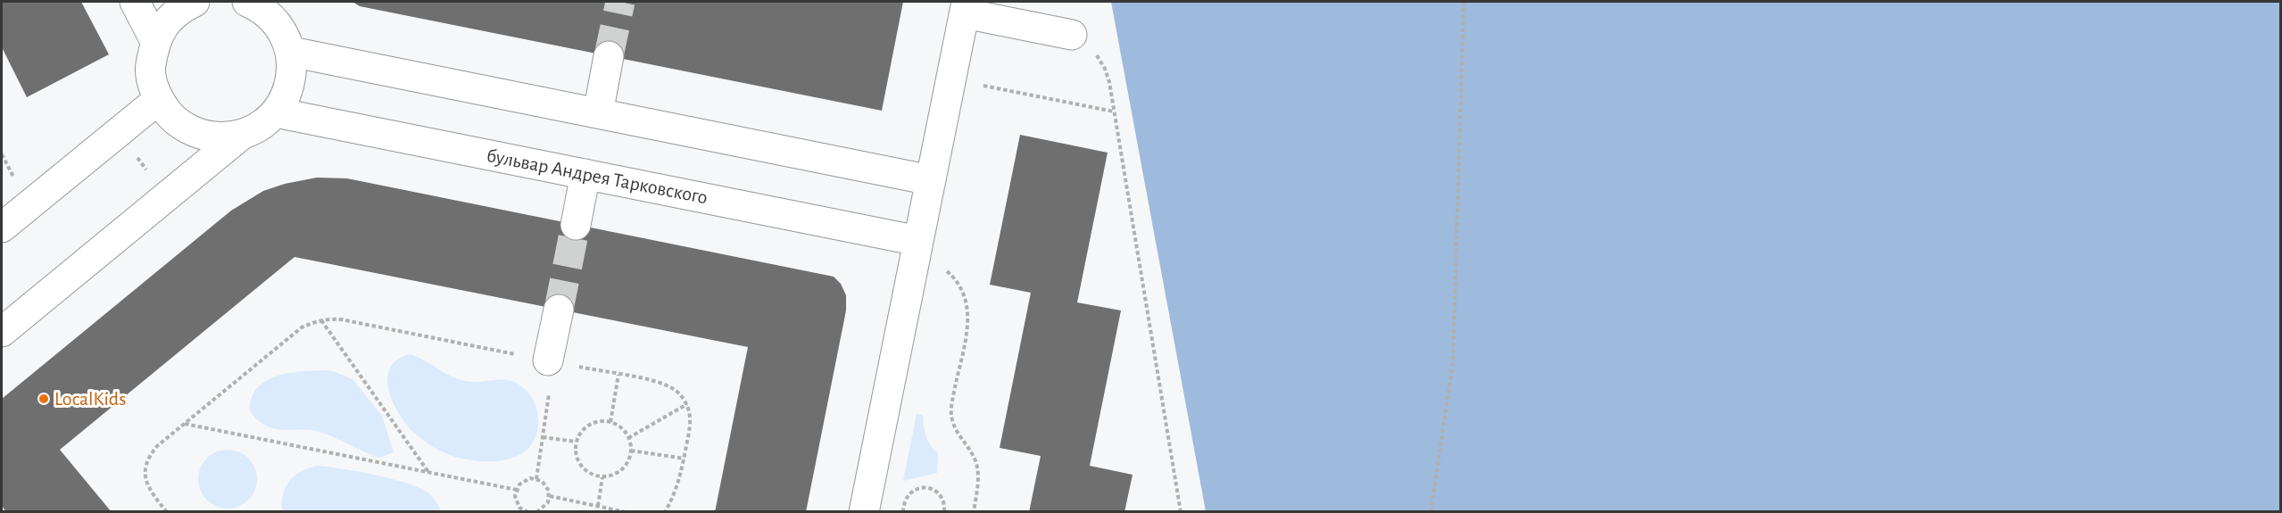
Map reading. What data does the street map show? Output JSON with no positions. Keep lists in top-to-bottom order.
{
  "streets": {
    "street": ["бульвар Андрея Тарковского"]
  },
  "places": ["LocalKids"]
}
